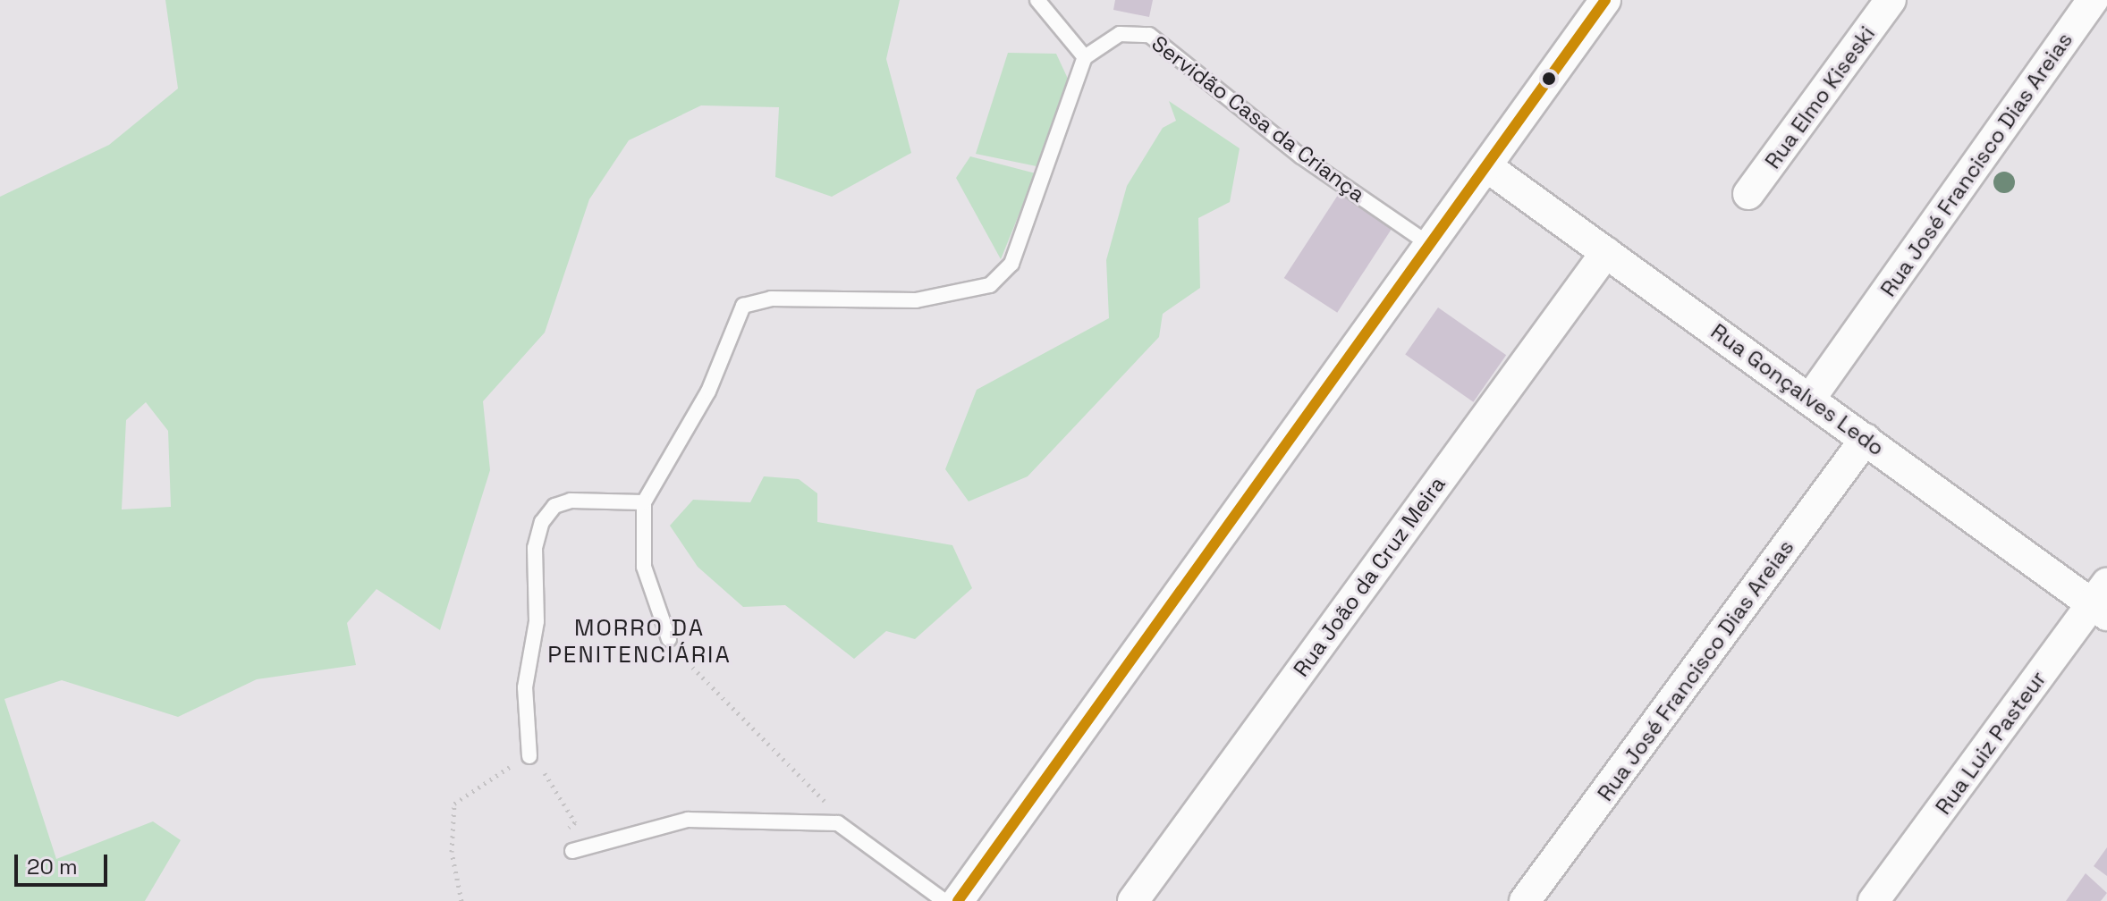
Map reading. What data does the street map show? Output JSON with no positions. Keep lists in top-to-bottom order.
{
  "streets": {
    "street": [
      "Rua Elmo Kiseski",
      "Rua José Francisco Dias Areias",
      "Rua Gonçalves Ledo",
      "Rua João da Cruz Meira",
      "Rua Luiz Pasteur"
    ],
    "lane": ["Servidão Casa da Criança"]
  },
  "crossings": [
    ["Rua José Francisco Dias Areias", "Rua Gonçalves Ledo"],
    ["Rua Gonçalves Ledo", "Rua João da Cruz Meira"],
    ["Rua Gonçalves Ledo", "Rua Luiz Pasteur"]
  ],
  "districts": ["MORRO DA PENITENCIÁRIA"],
  "scale_bar": "20 m"
}
